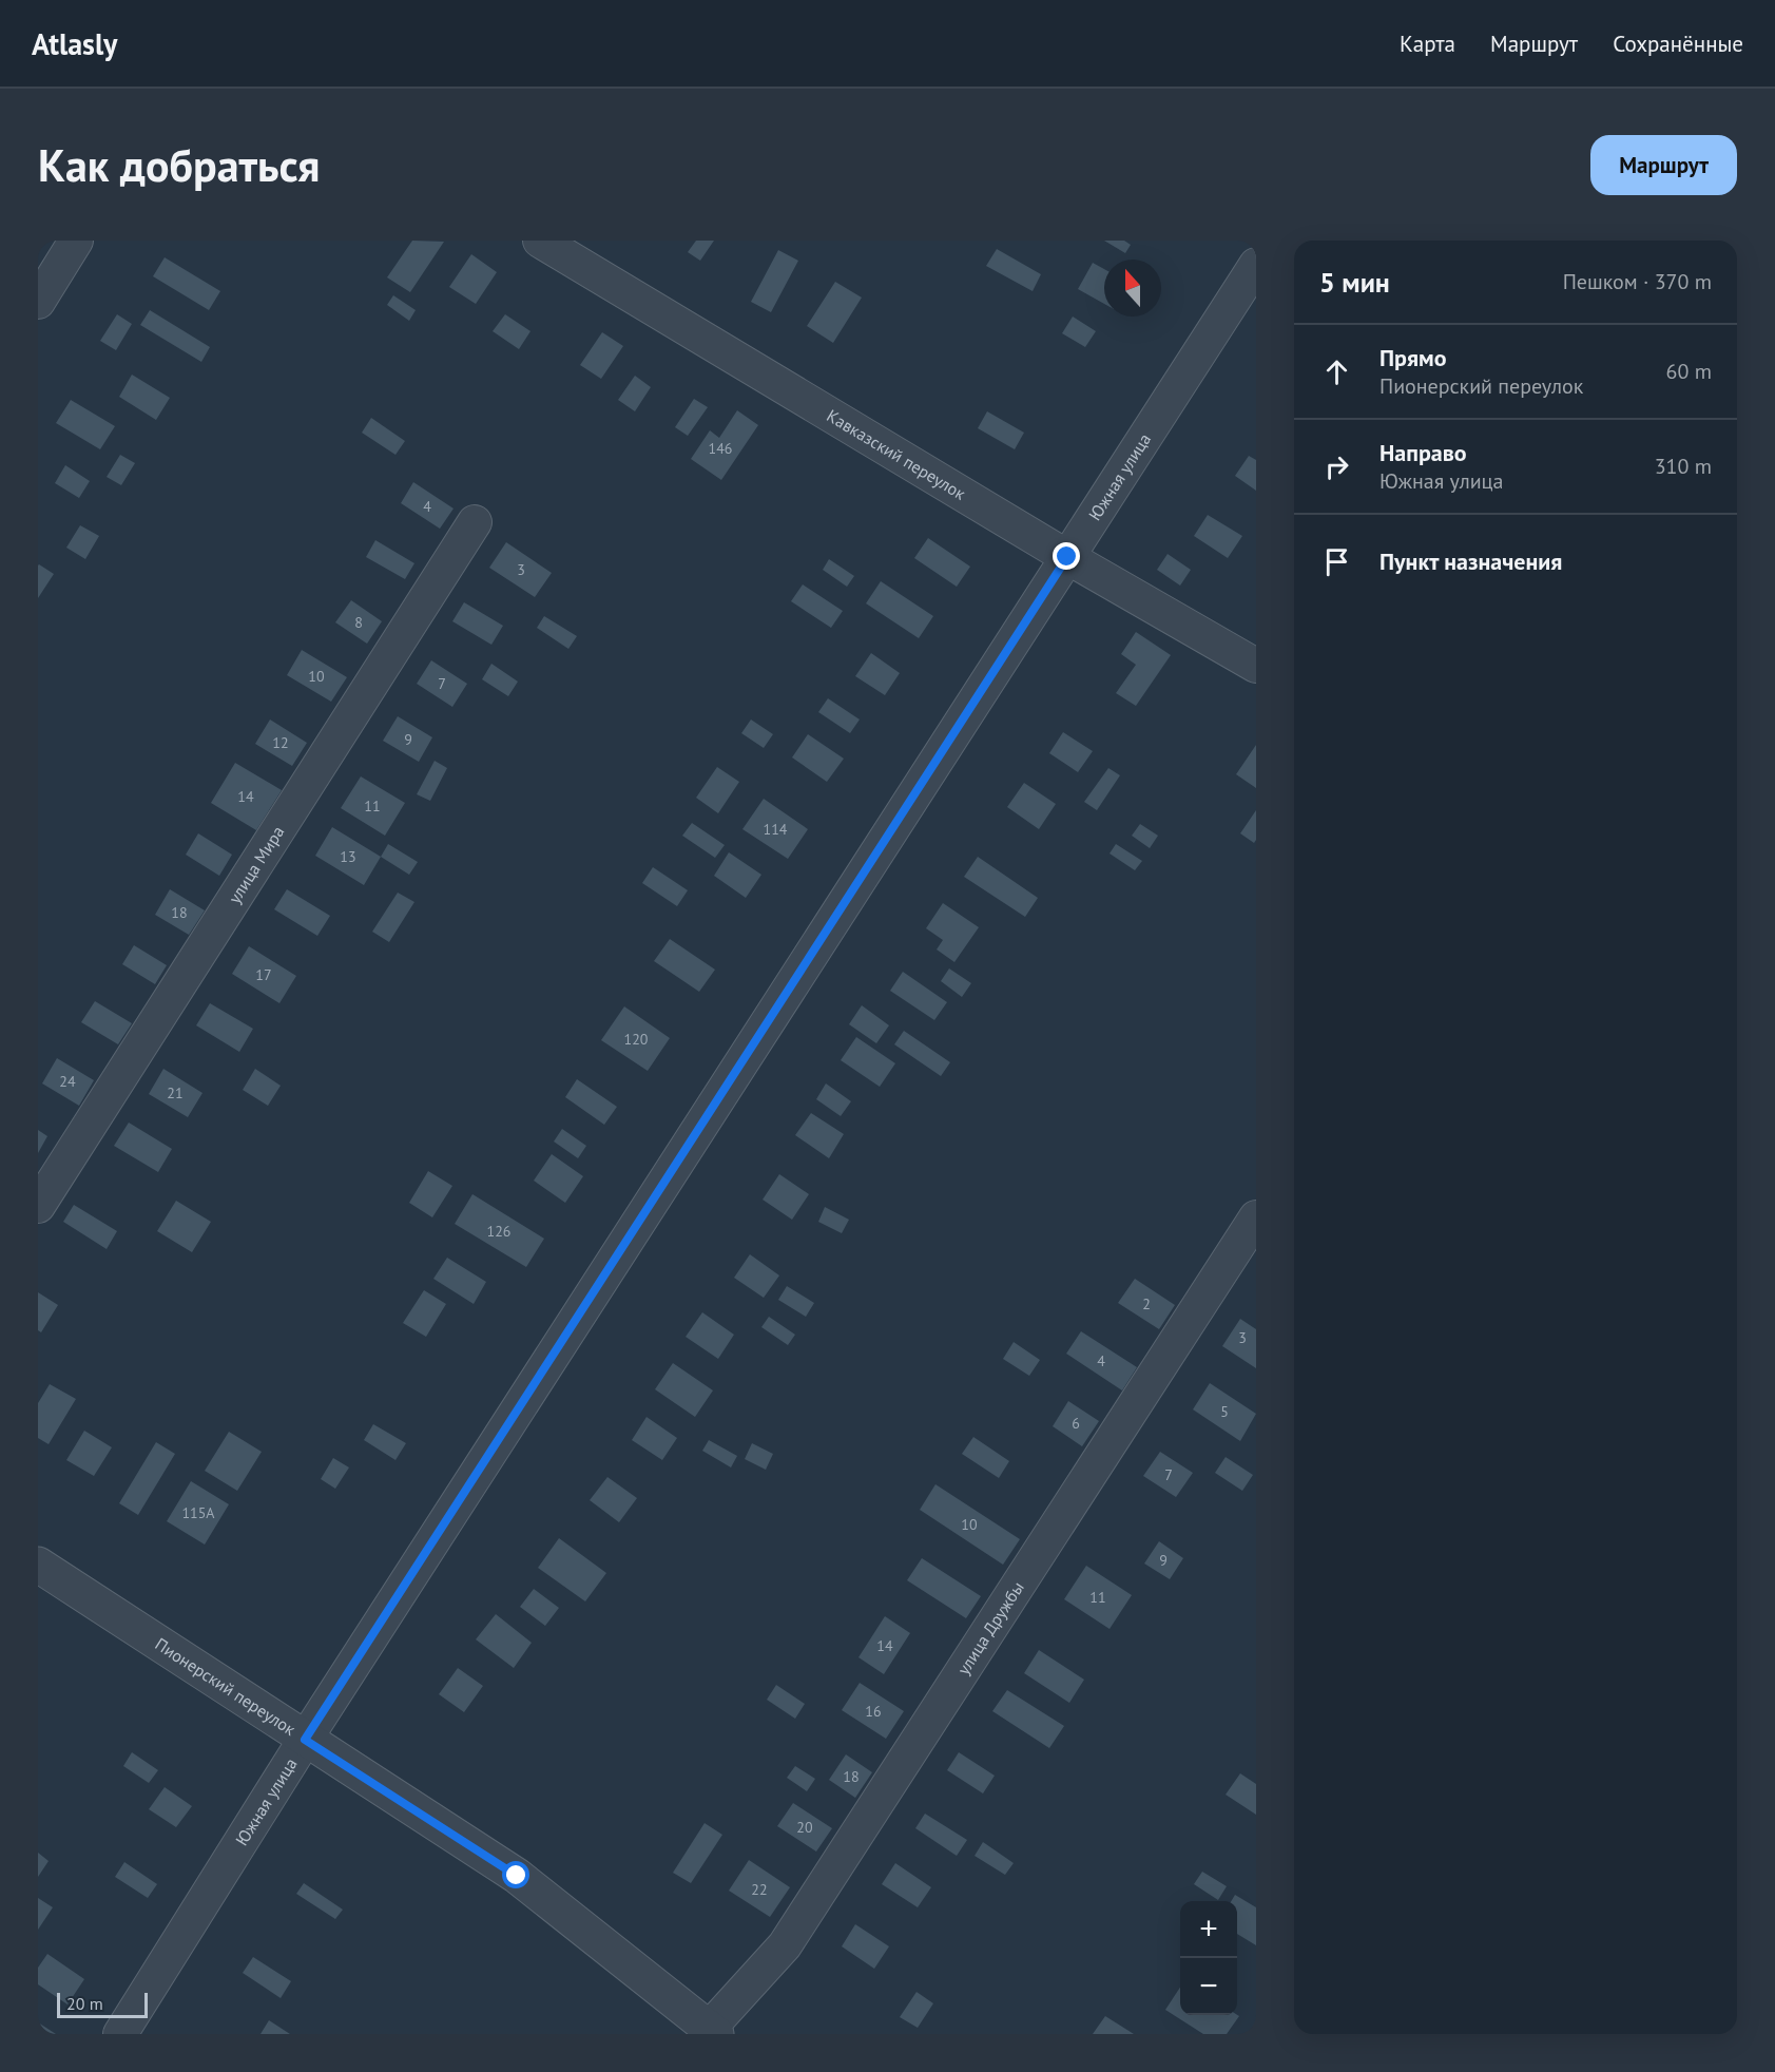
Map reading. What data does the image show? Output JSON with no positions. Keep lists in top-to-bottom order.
{
  "streets": {
    "street": [
      "Кавказский переулок",
      "Южная улица",
      "улица Мира",
      "улица Дружбы",
      "Пионерский переулок"
    ]
  },
  "crossings": [
    ["Кавказский переулок", "Южная улица"],
    ["Южная улица", "Пионерский переулок"],
    ["улица Дружбы", "Пионерский переулок"]
  ],
  "house_numbers": [
    "146",
    "4",
    "3",
    "8",
    "10",
    "7",
    "9",
    "12",
    "14",
    "11",
    "114",
    "13",
    "18",
    "17",
    "120",
    "24",
    "21",
    "126",
    "2",
    "3",
    "4",
    "5",
    "6",
    "7",
    "115А",
    "10",
    "9",
    "11",
    "14",
    "16",
    "18",
    "20",
    "22"
  ],
  "scale_bar": "20 m",
  "north": "top",
  "page": {
    "header": "Atlasly",
    "nav": ["Карта", "Маршрут", "Сохранённые"],
    "buttons": "Маршрут",
    "title": "Как добраться",
    "heading": ["5 мин", "Пешком · 370 m"],
    "list": [
      ["Прямо", "Пионерский переулок", "60 m"],
      ["Направо", "Южная улица", "310 m"],
      "Пункт назначения"
    ],
    "map_buttons": ["+", "−"],
    "scale": "20 m"
  }
}
